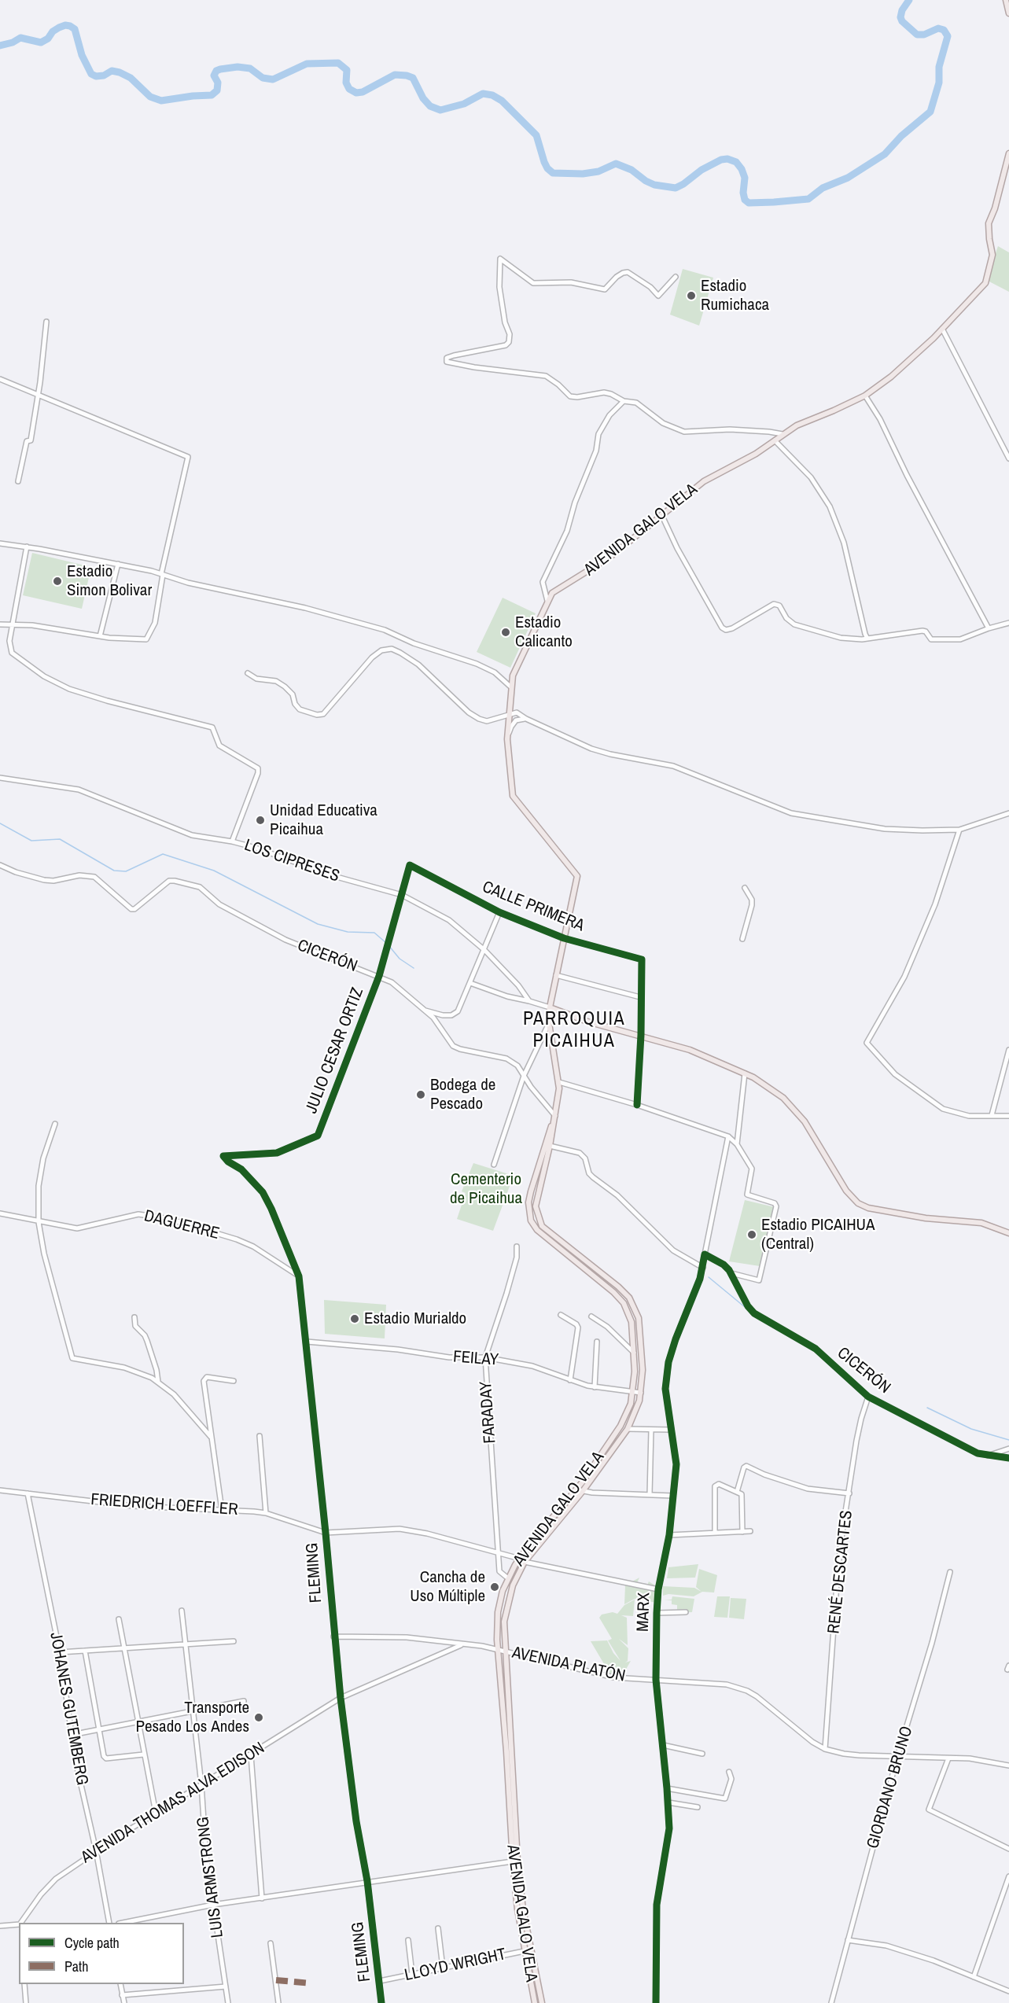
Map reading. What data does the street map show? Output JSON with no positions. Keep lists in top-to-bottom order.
{
  "streets": {
    "main road": ["AVENIDA GALO VELA"],
    "street": [
      "LOS CIPRESES",
      "CALLE PRIMERA",
      "CICERÓN",
      "JULIO CESAR ORTIZ",
      "DAGUERRE",
      "FEILAY",
      "FARADAY",
      "FRIEDRICH LOEFFLER",
      "RENÉ DESCARTES",
      "FLEMING",
      "MARX",
      "AVENIDA PLATÓN",
      "JOHANES GUTEMBERG",
      "GIORDANO BRUNO",
      "AVENIDA THOMAS ALVA EDISON",
      "LUIS ARMSTRONG",
      "LLOYD WRIGHT"
    ]
  },
  "crossings": [
    ["AVENIDA GALO VELA", "CALLE PRIMERA"],
    ["AVENIDA GALO VELA", "CICERÓN"],
    ["AVENIDA GALO VELA", "FEILAY"],
    ["AVENIDA GALO VELA", "FARADAY"],
    ["AVENIDA GALO VELA", "AVENIDA PLATÓN"],
    ["AVENIDA GALO VELA", "LLOYD WRIGHT"],
    ["LOS CIPRESES", "CALLE PRIMERA"],
    ["LOS CIPRESES", "JULIO CESAR ORTIZ"],
    ["CALLE PRIMERA", "JULIO CESAR ORTIZ"],
    ["CICERÓN", "JULIO CESAR ORTIZ"],
    ["CICERÓN", "RENÉ DESCARTES"],
    ["CICERÓN", "MARX"],
    ["JULIO CESAR ORTIZ", "FLEMING"],
    ["DAGUERRE", "FLEMING"],
    ["FEILAY", "FARADAY"],
    ["FEILAY", "FLEMING"],
    ["FRIEDRICH LOEFFLER", "FLEMING"],
    ["FRIEDRICH LOEFFLER", "JOHANES GUTEMBERG"],
    ["RENÉ DESCARTES", "AVENIDA PLATÓN"],
    ["FLEMING", "AVENIDA PLATÓN"],
    ["FLEMING", "AVENIDA THOMAS ALVA EDISON"],
    ["FLEMING", "LLOYD WRIGHT"],
    ["MARX", "AVENIDA PLATÓN"],
    ["AVENIDA PLATÓN", "GIORDANO BRUNO"],
    ["AVENIDA PLATÓN", "AVENIDA THOMAS ALVA EDISON"],
    ["JOHANES GUTEMBERG", "AVENIDA THOMAS ALVA EDISON"],
    ["AVENIDA THOMAS ALVA EDISON", "LUIS ARMSTRONG"]
  ],
  "districts": ["PARROQUIA PICAIHUA"],
  "parks": ["Cementerio de Picaihua"],
  "places": [
    "Estadio Rumichaca",
    "Estadio Simon Bolivar",
    "Estadio Calicanto",
    "Unidad Educativa Picaihua",
    "Bodega de Pescado",
    "Estadio PICAIHUA (Central)",
    "Estadio Murialdo",
    "Cancha de Uso Múltiple",
    "Transporte Pesado Los Andes"
  ],
  "legend": ["Cycle path", "Path"]
}
